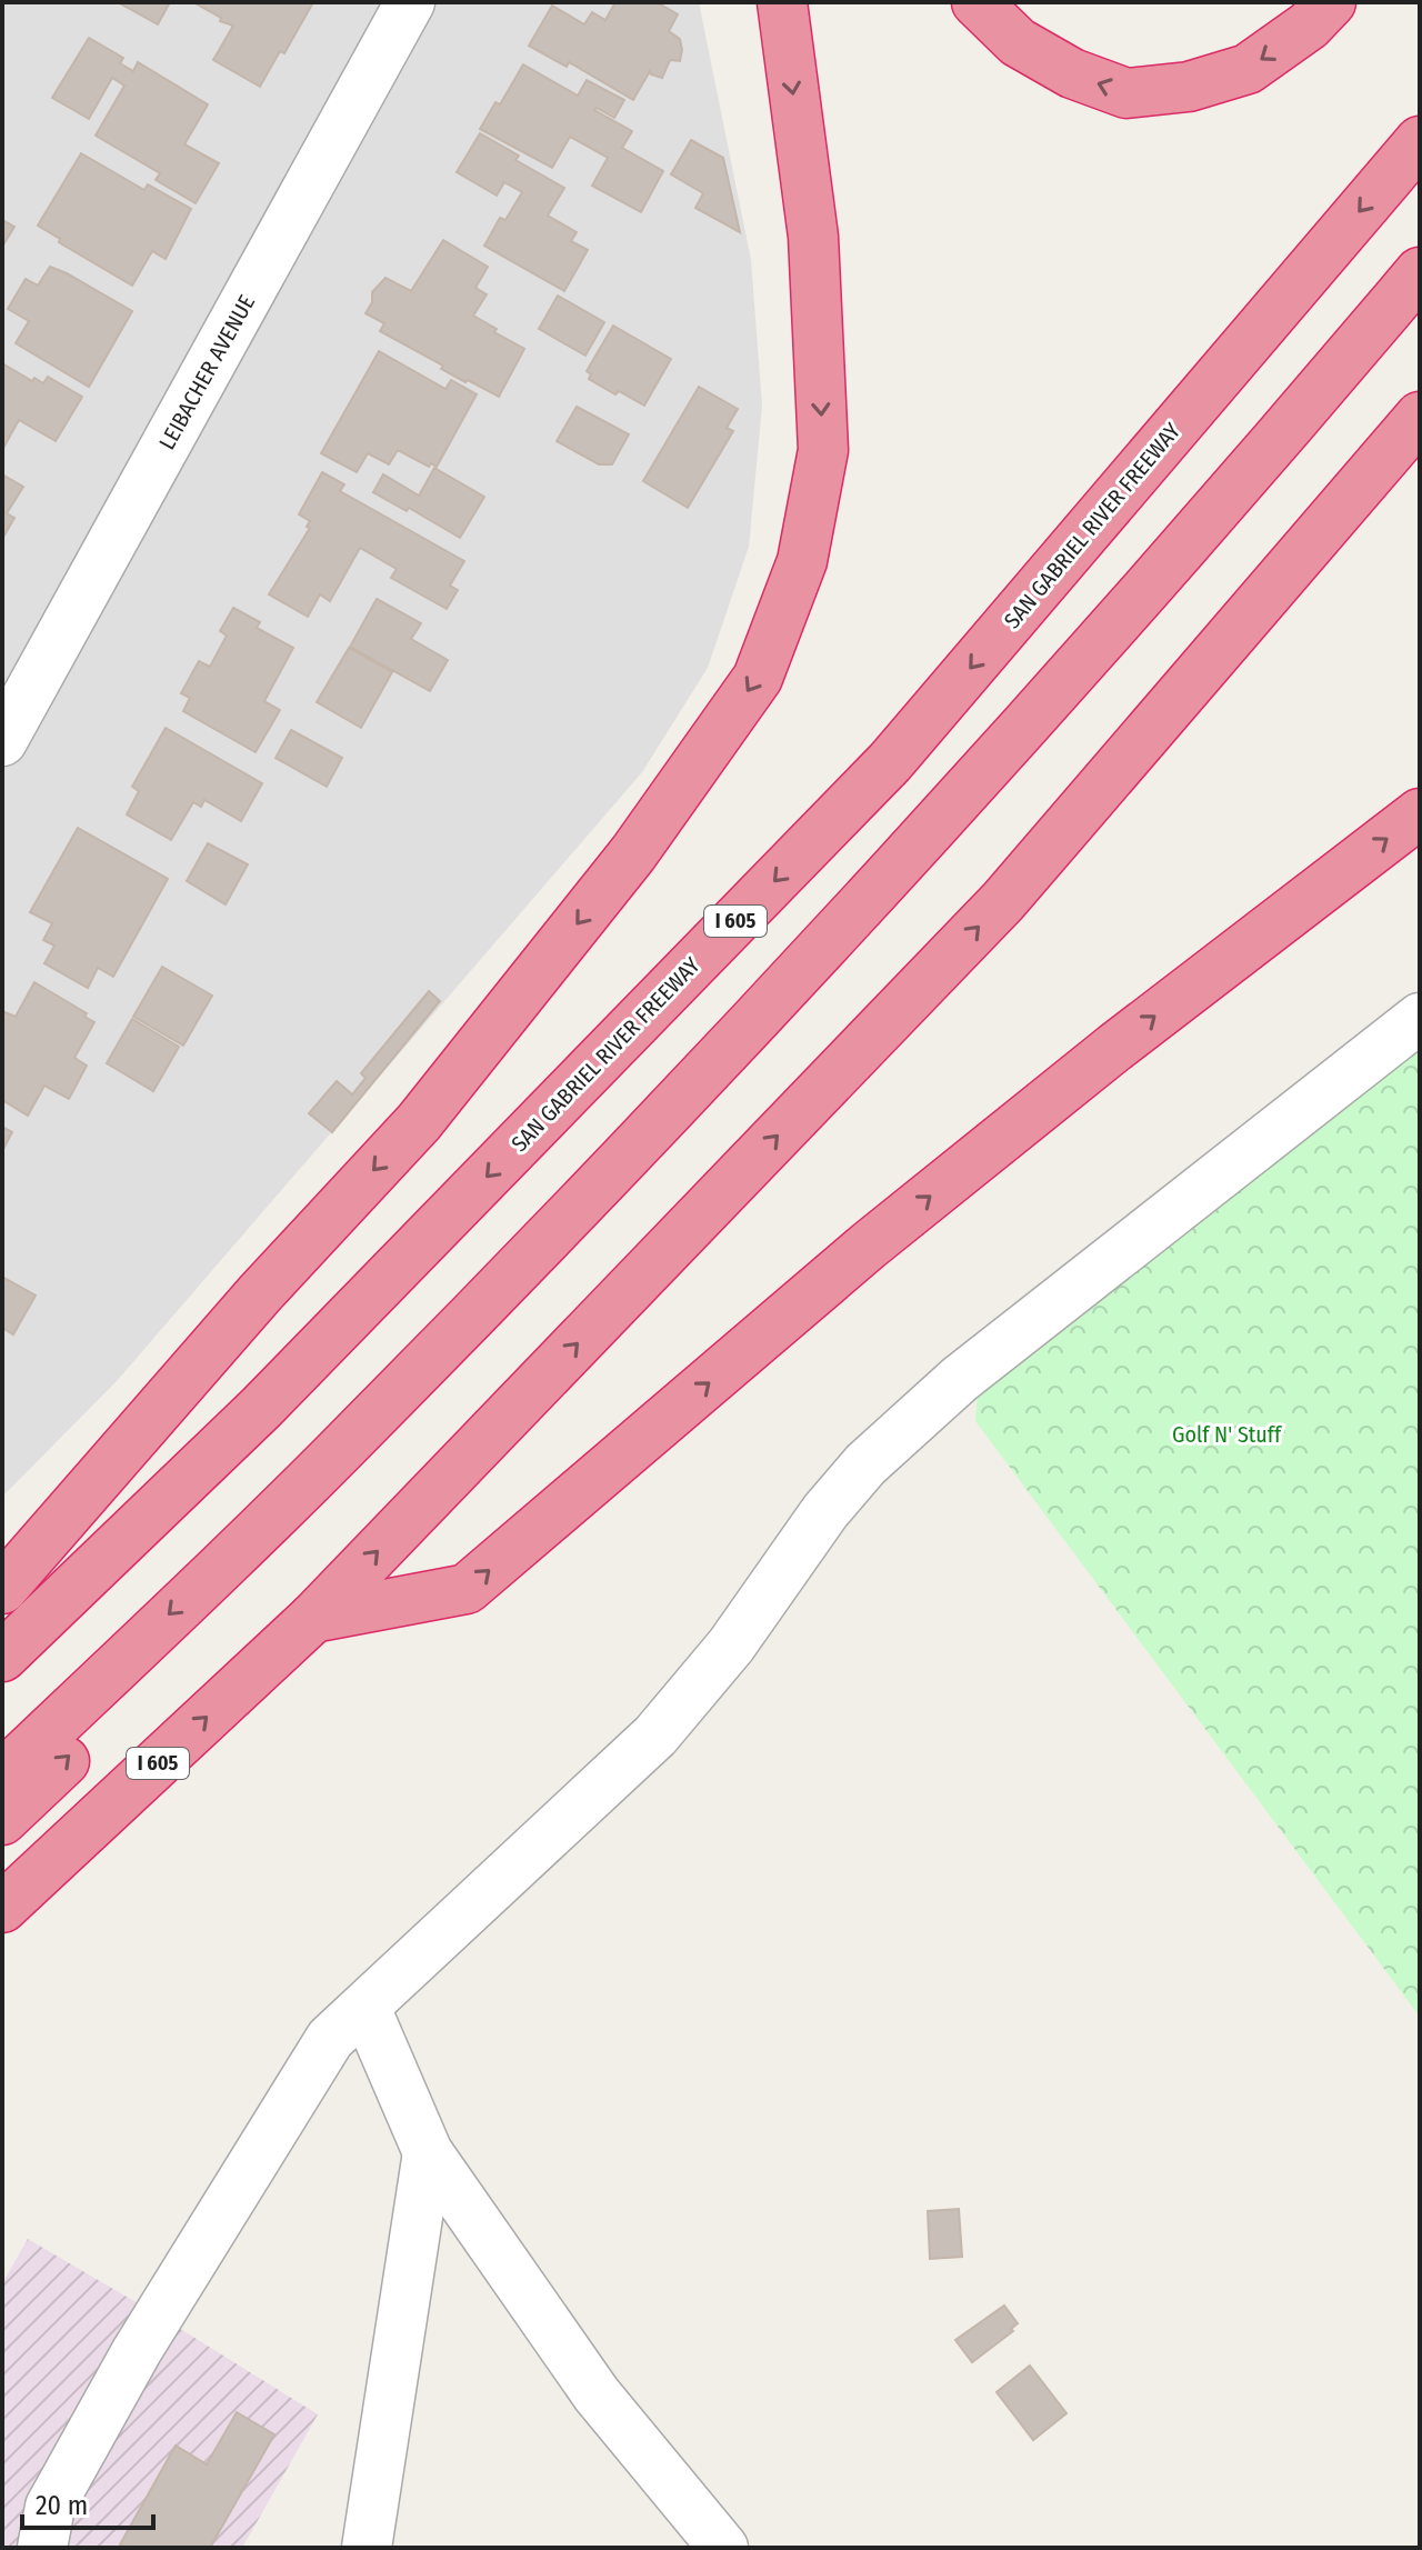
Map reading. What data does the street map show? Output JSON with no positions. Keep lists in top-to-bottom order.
{
  "streets": {
    "highway": ["SAN GABRIEL RIVER FREEWAY", "I 605"],
    "street": ["LEIBACHER AVENUE"]
  },
  "parks": ["Golf N' Stuff"],
  "scale_bar": "20 m"
}
